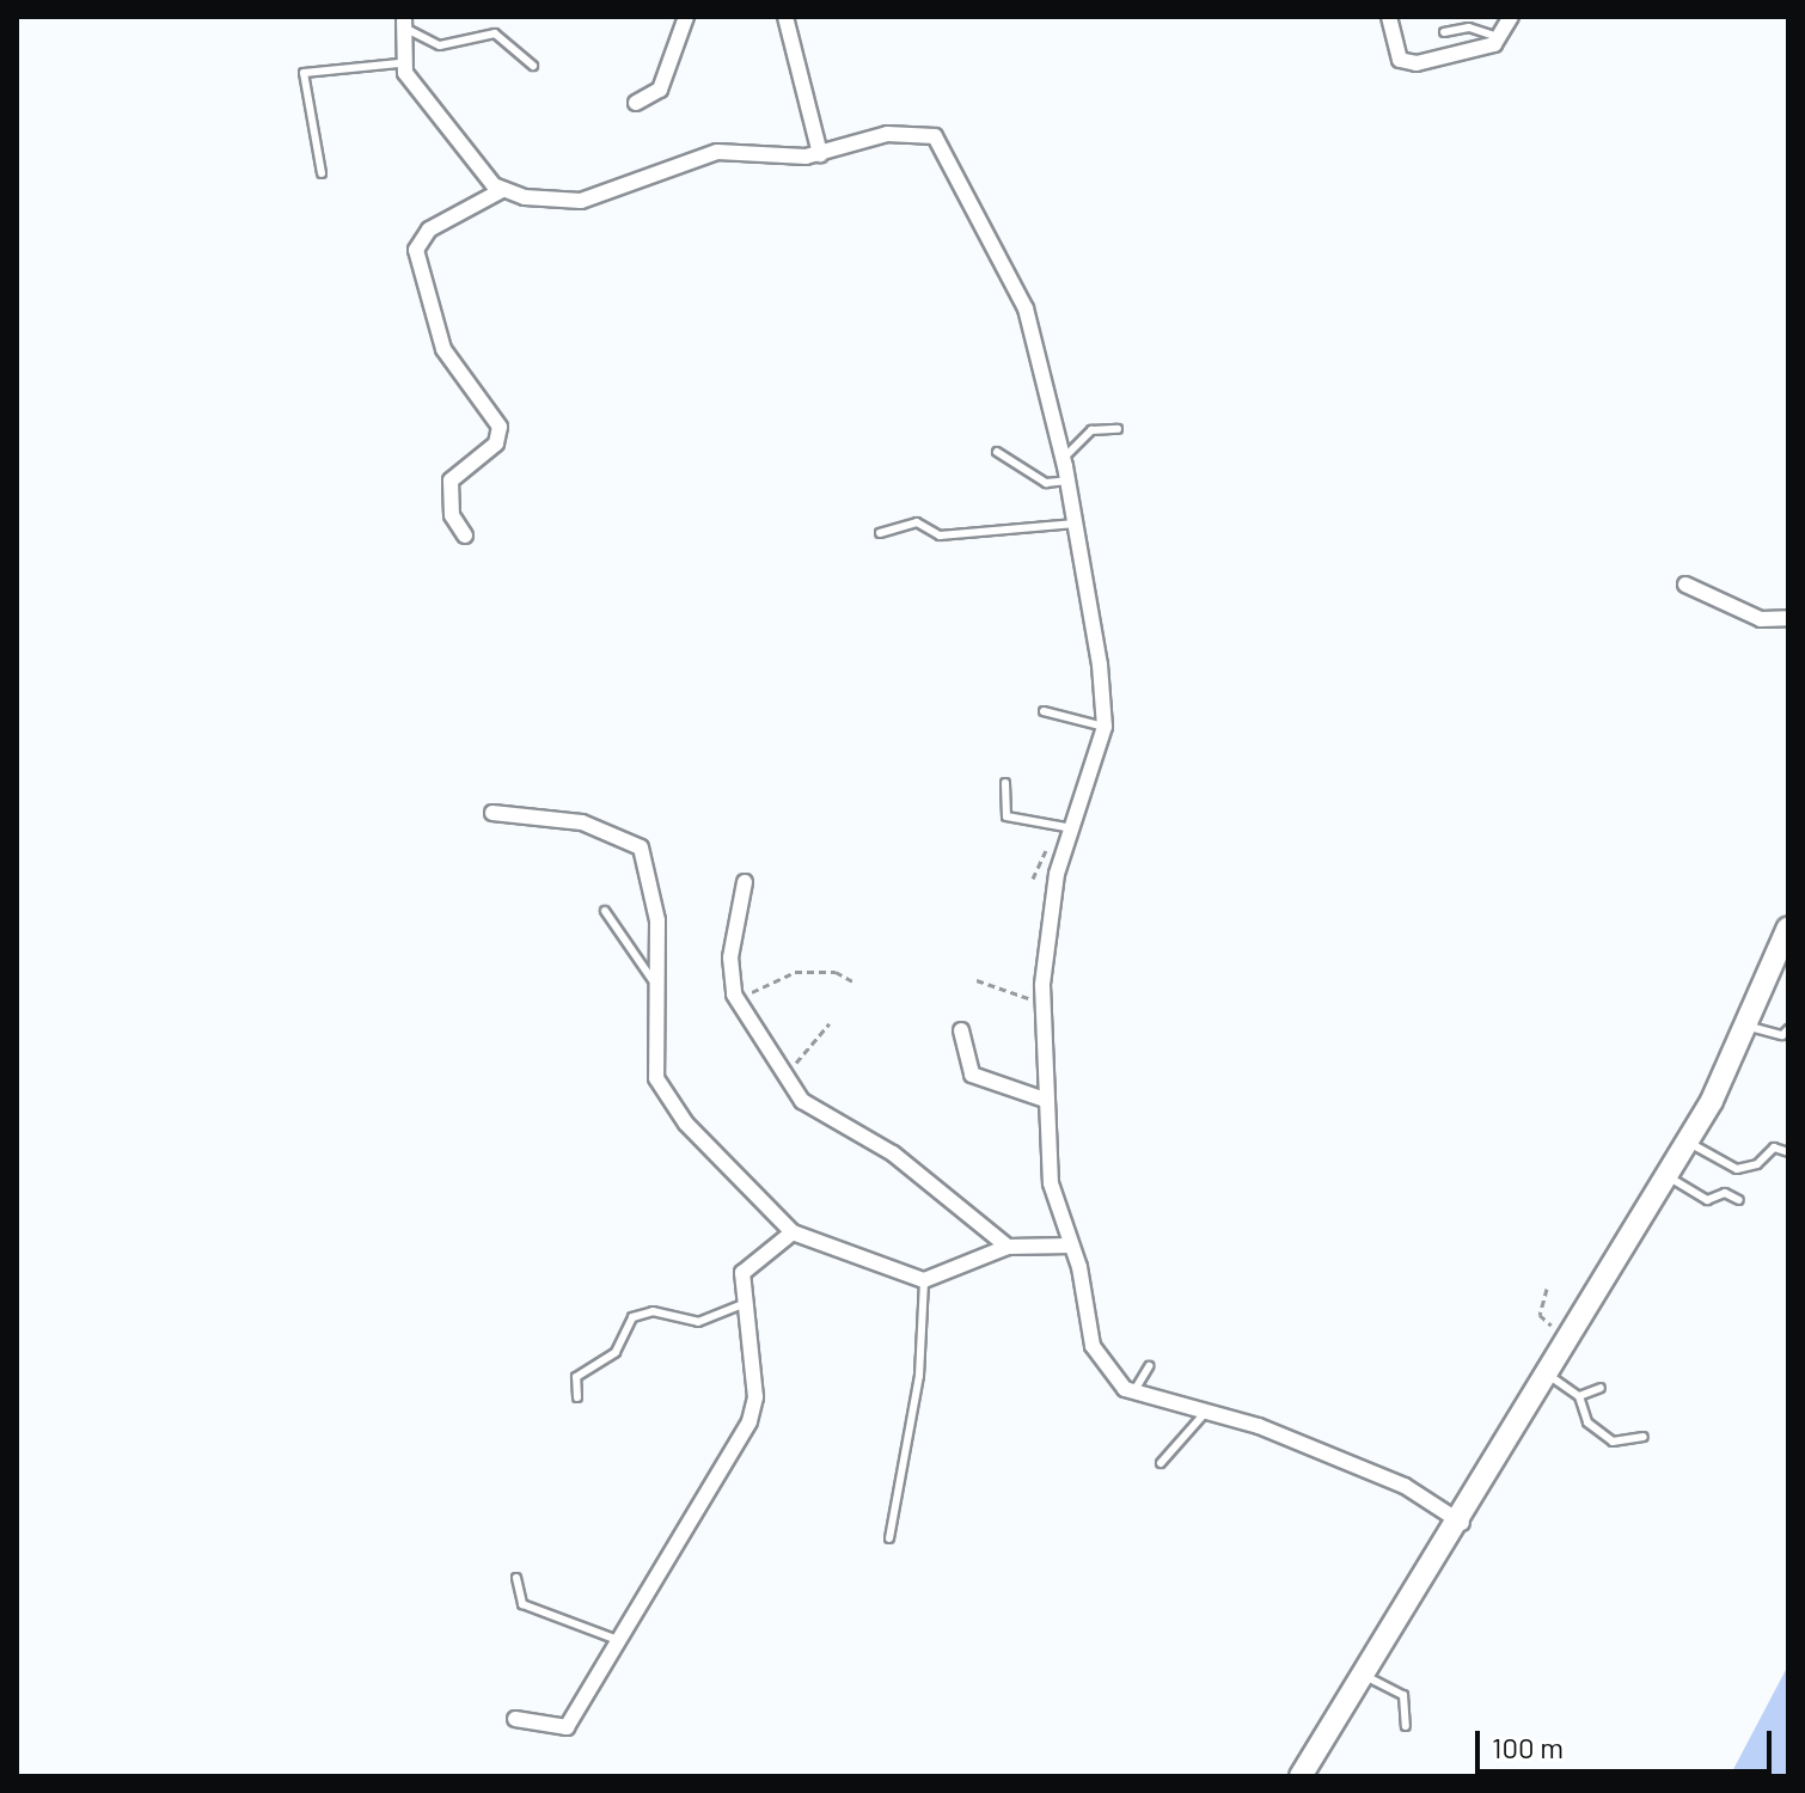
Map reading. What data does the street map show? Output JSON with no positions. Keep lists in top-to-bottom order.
{
  "scale_bar": "100 m"
}
